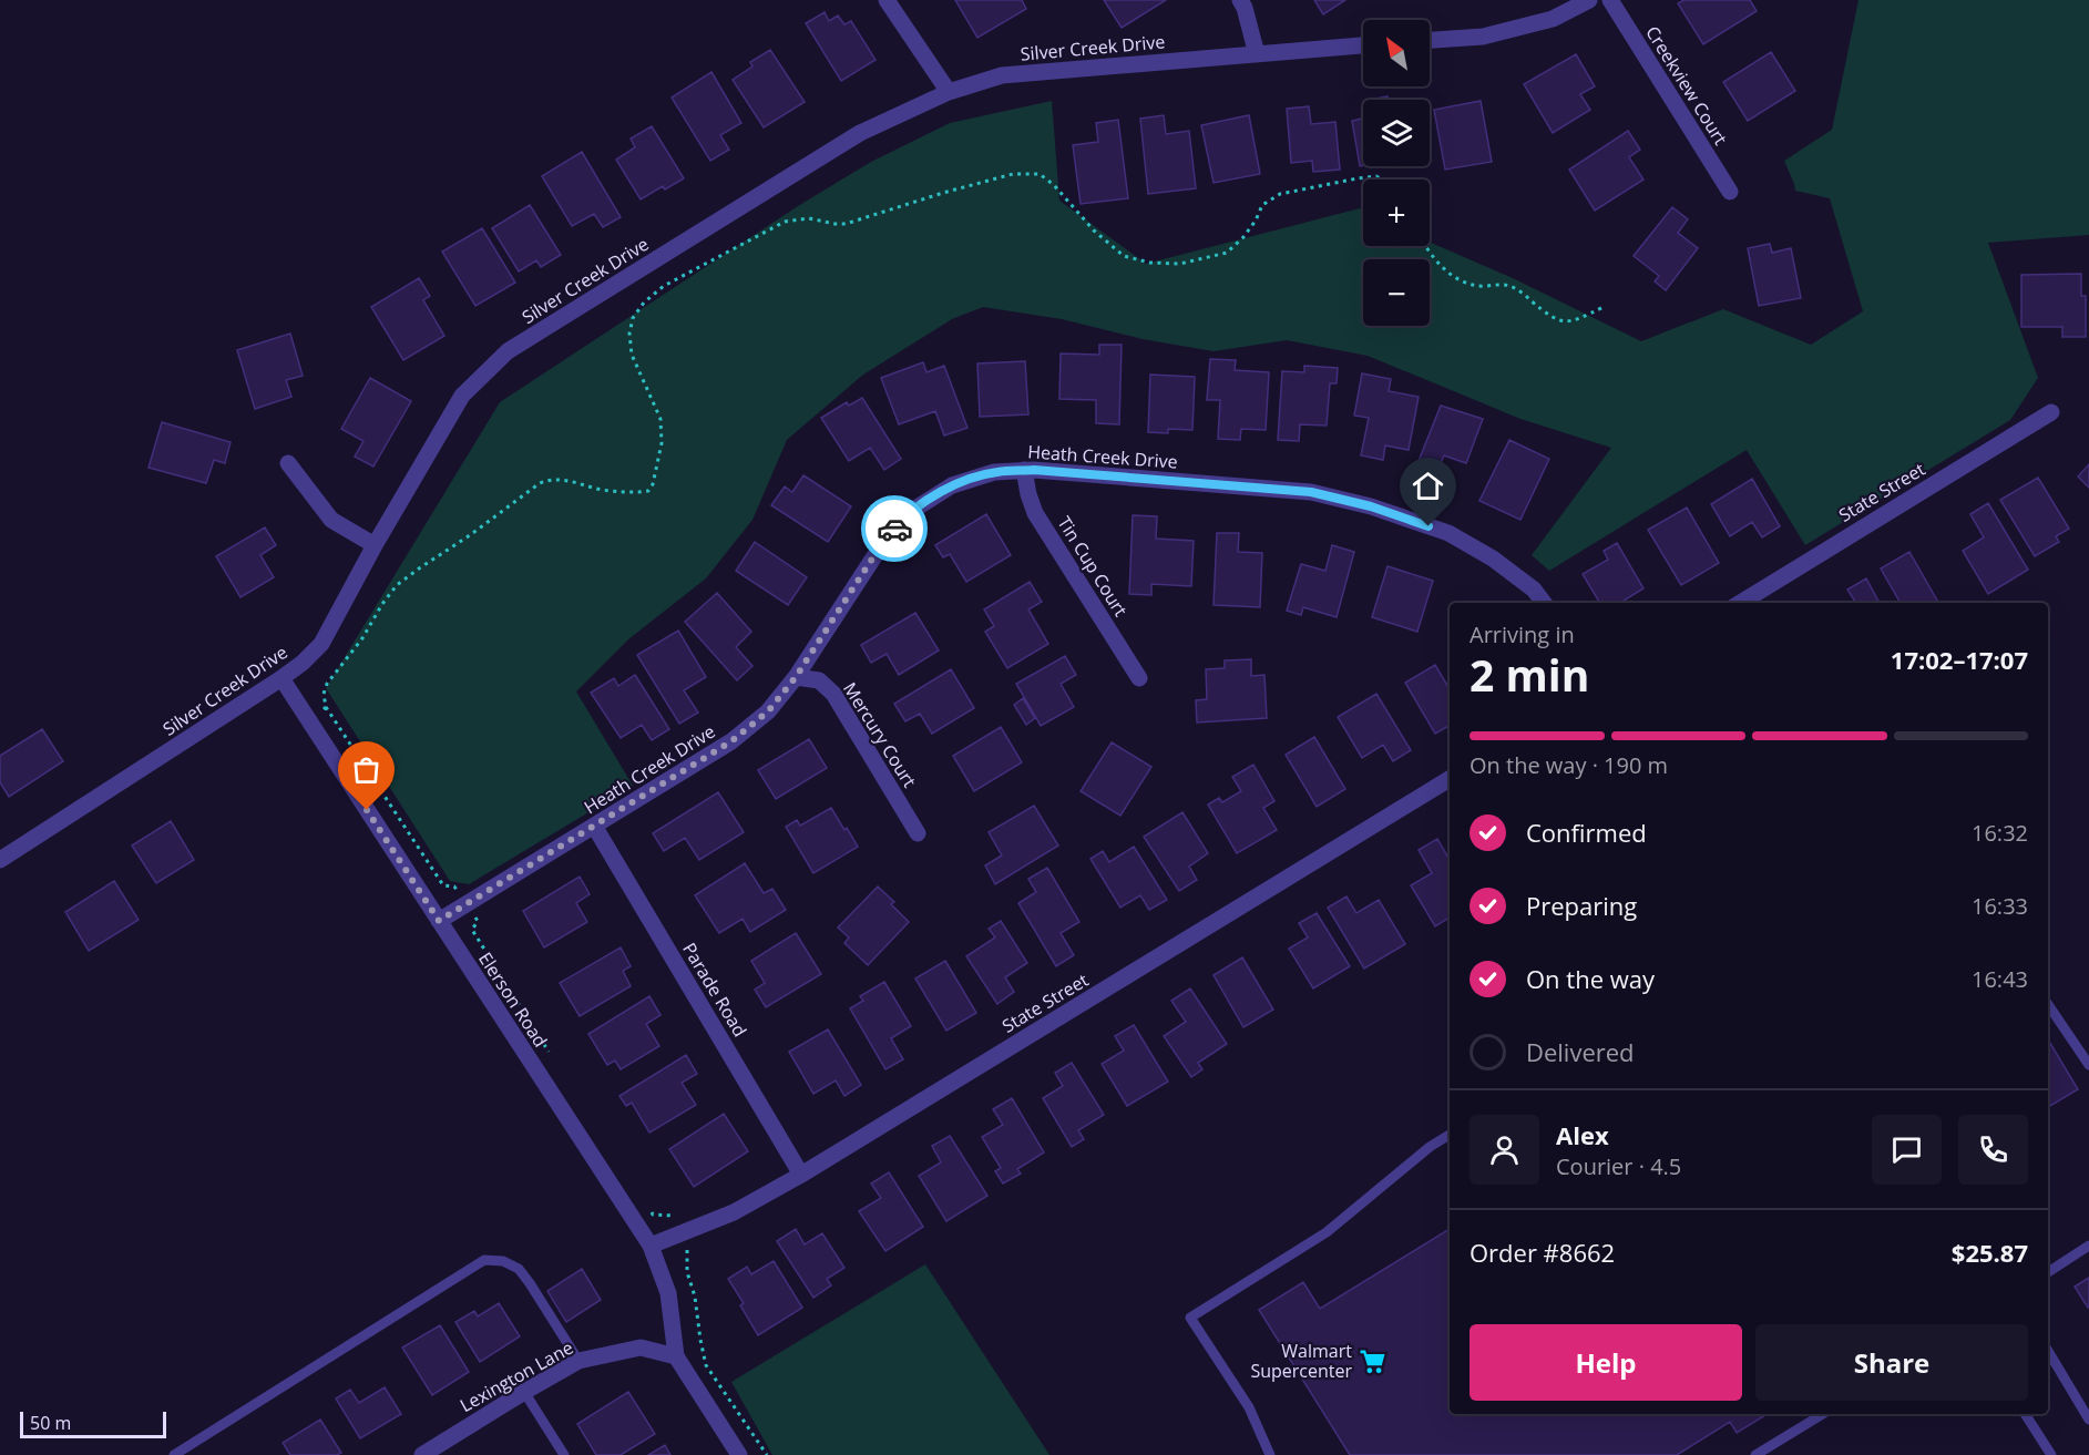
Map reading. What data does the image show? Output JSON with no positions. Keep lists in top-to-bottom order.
{
  "streets": {
    "street": [
      "Silver Creek Drive",
      "Creekview Court",
      "Heath Creek Drive",
      "State Street",
      "Tin Cup Court",
      "Mercury Court",
      "Parade Road",
      "Elerson Road",
      "Lexington Lane"
    ]
  },
  "crossings": [
    ["Silver Creek Drive", "Elerson Road"],
    ["Heath Creek Drive", "Tin Cup Court"],
    ["Heath Creek Drive", "Mercury Court"],
    ["Heath Creek Drive", "Parade Road"],
    ["Heath Creek Drive", "Elerson Road"],
    ["State Street", "Parade Road"],
    ["State Street", "Elerson Road"],
    ["Elerson Road", "Lexington Lane"]
  ],
  "places": {
    "supermarket": ["Walmart Supercenter"]
  },
  "scale_bar": "50 m",
  "north": "top left",
  "page": {
    "map_buttons": ["+", "−"],
    "heading": ["2 min", "Arriving in", "17:02–17:07"],
    "panel": [
      "Alex",
      "Courier · 4.5",
      "Order #8662",
      "$25.87"
    ],
    "bar": "On the way · 190 m",
    "list": [
      ["Confirmed", "16:32"],
      ["Preparing", "16:33"],
      ["On the way", "16:43"],
      "Delivered"
    ],
    "buttons": ["Help", "Share"],
    "scale": "50 m"
  }
}
